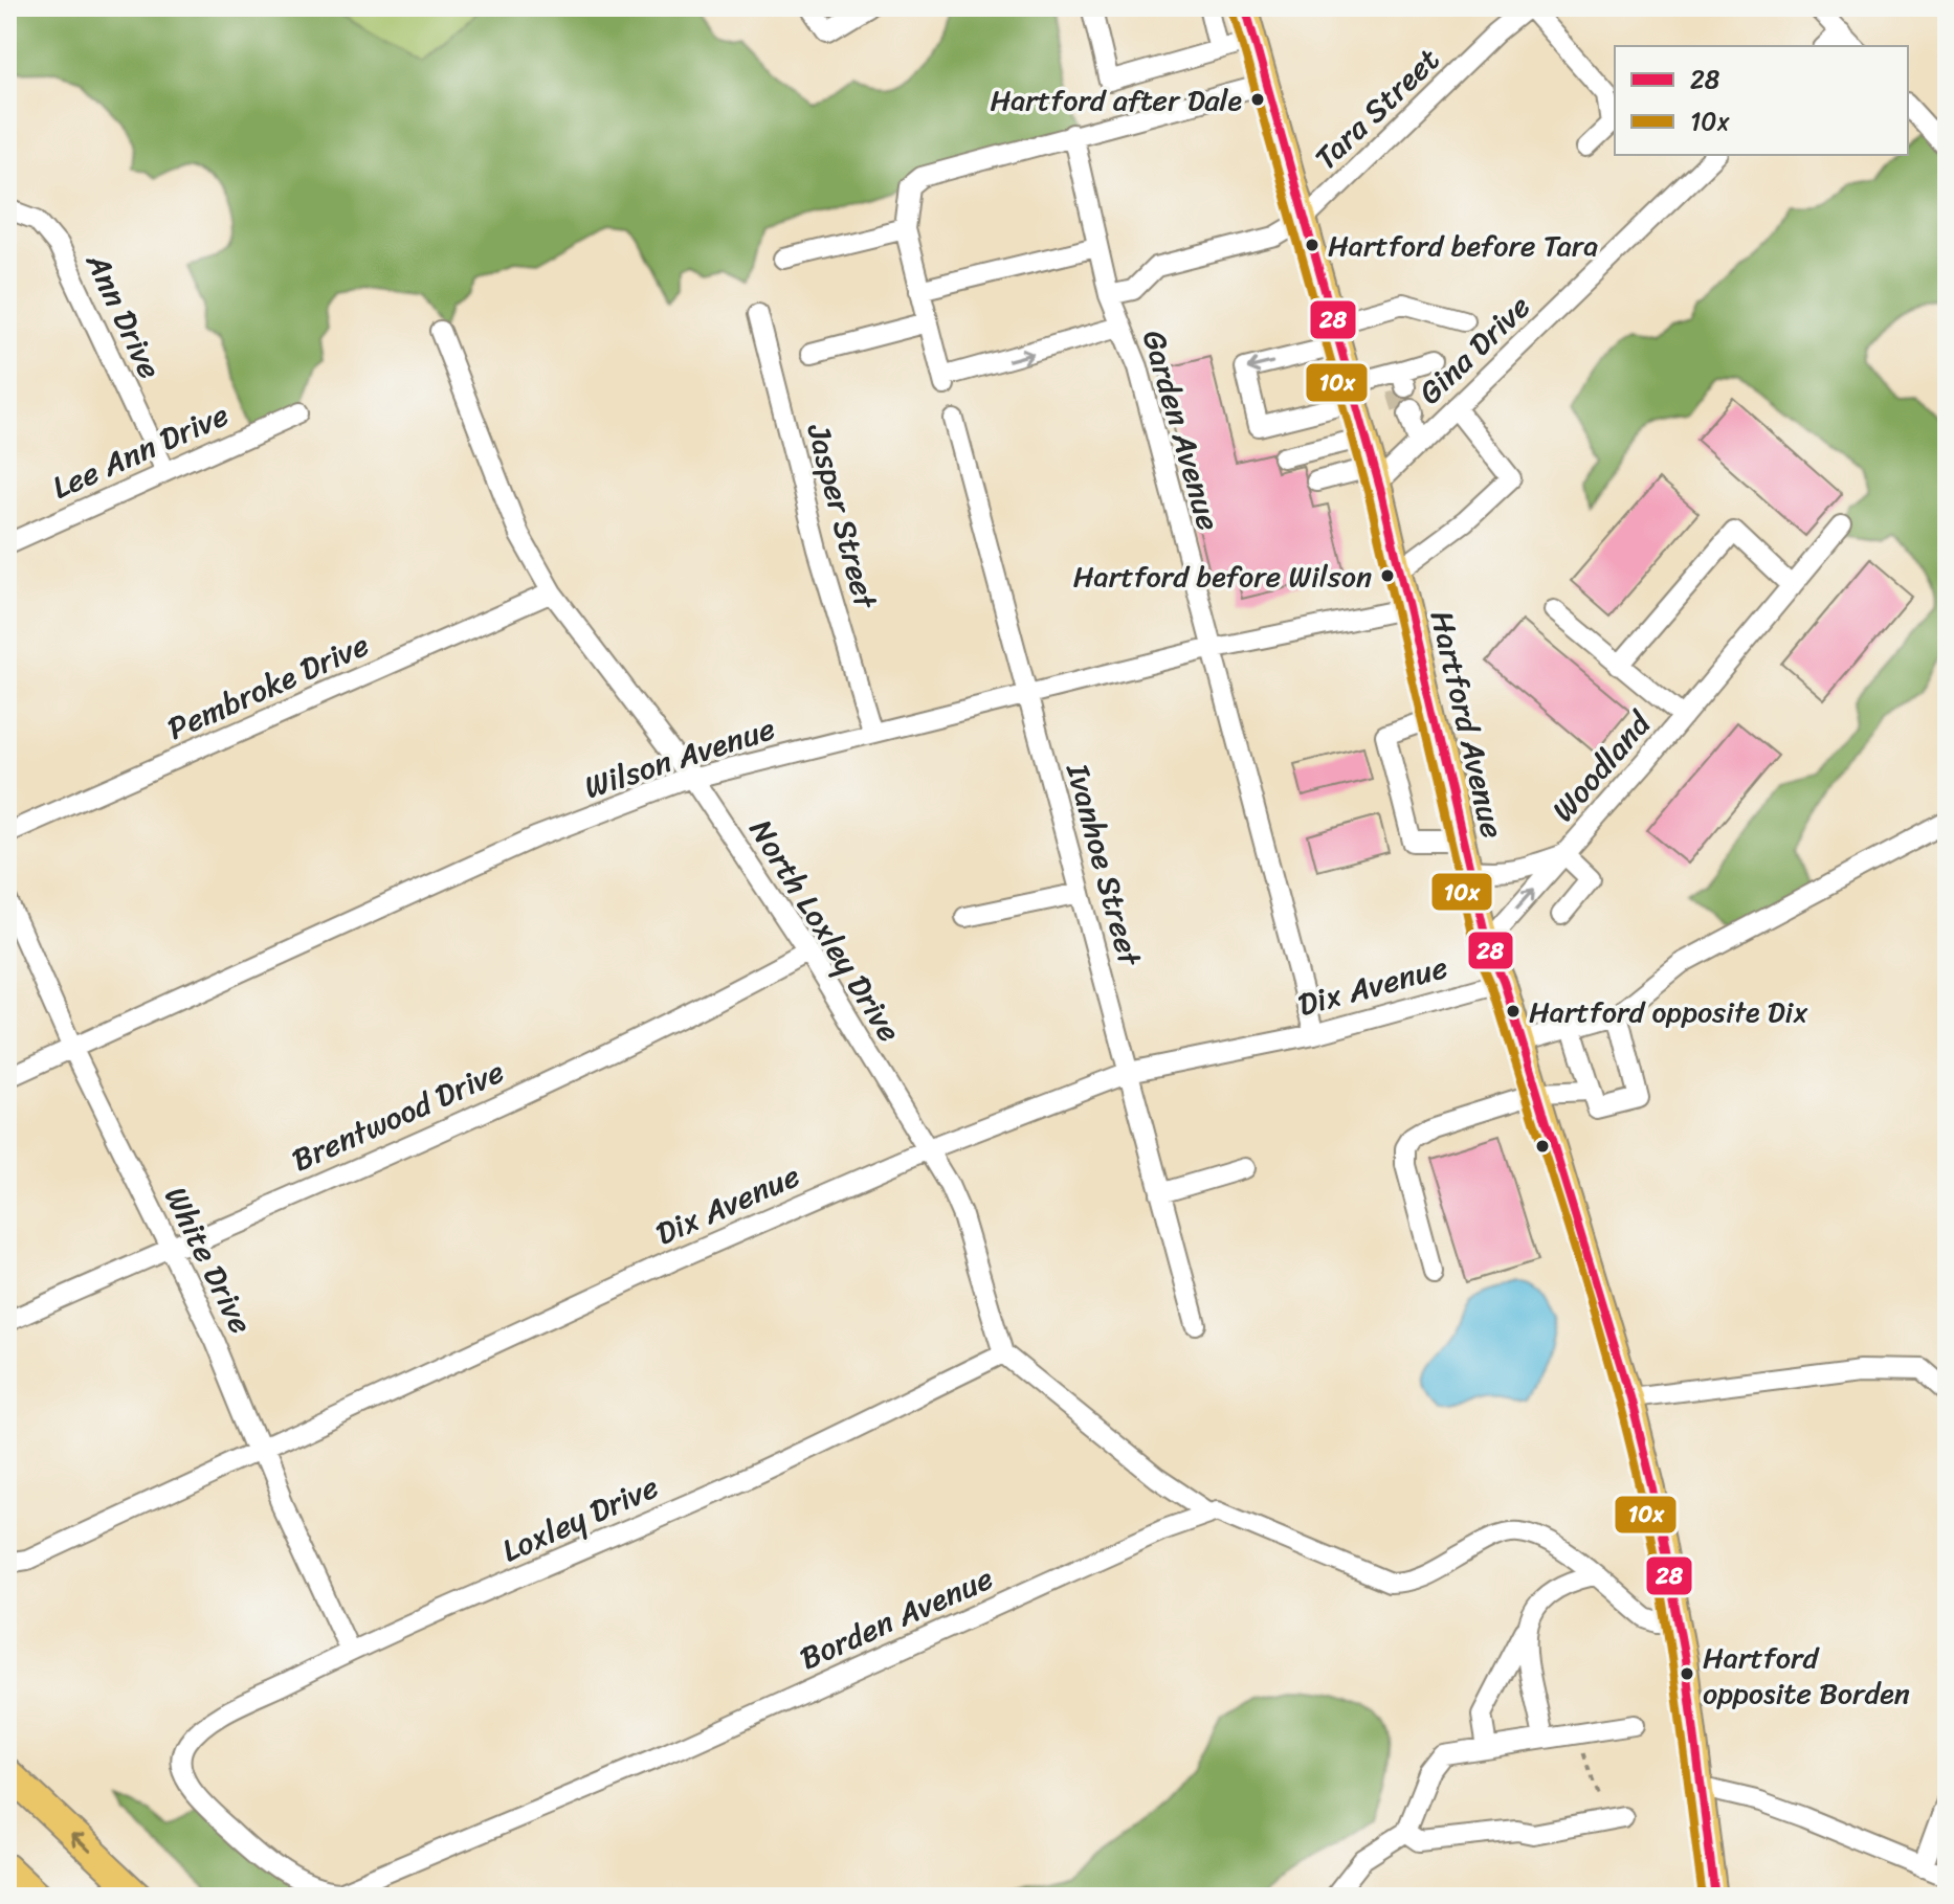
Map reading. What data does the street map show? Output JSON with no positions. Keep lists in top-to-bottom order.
{
  "streets": {
    "main road": ["Hartford Avenue"],
    "street": [
      "Tara Street",
      "Ann Drive",
      "Gina Drive",
      "Garden Avenue",
      "Lee Ann Drive",
      "Jasper Street",
      "Pembroke Drive",
      "Wilson Avenue",
      "Woodland",
      "Ivanhoe Street",
      "North Loxley Drive",
      "Dix Avenue",
      "Brentwood Drive",
      "White Drive",
      "Loxley Drive",
      "Borden Avenue"
    ]
  },
  "crossings": [
    ["Tara Street", "Garden Avenue"],
    ["Tara Street", "Hartford Avenue"],
    ["Ann Drive", "Lee Ann Drive"],
    ["Gina Drive", "Hartford Avenue"],
    ["Garden Avenue", "Wilson Avenue"],
    ["Garden Avenue", "Dix Avenue"],
    ["Jasper Street", "Wilson Avenue"],
    ["Pembroke Drive", "North Loxley Drive"],
    ["Hartford Avenue", "Wilson Avenue"],
    ["Hartford Avenue", "Woodland"],
    ["Hartford Avenue", "Dix Avenue"],
    ["Wilson Avenue", "Ivanhoe Street"],
    ["Wilson Avenue", "North Loxley Drive"],
    ["Wilson Avenue", "White Drive"],
    ["Ivanhoe Street", "Dix Avenue"],
    ["North Loxley Drive", "Dix Avenue"],
    ["North Loxley Drive", "Brentwood Drive"],
    ["North Loxley Drive", "Loxley Drive"],
    ["Dix Avenue", "White Drive"],
    ["Brentwood Drive", "White Drive"],
    ["White Drive", "Loxley Drive"],
    ["Loxley Drive", "Borden Avenue"]
  ],
  "places": [
    "Hartford after Dale",
    "Hartford before Tara",
    "Hartford before Wilson",
    "Hartford opposite Dix",
    "Hartford opposite Borden"
  ],
  "lines": ["transit line 28", "transit line 10x"],
  "legend": ["28", "10x"]
}
